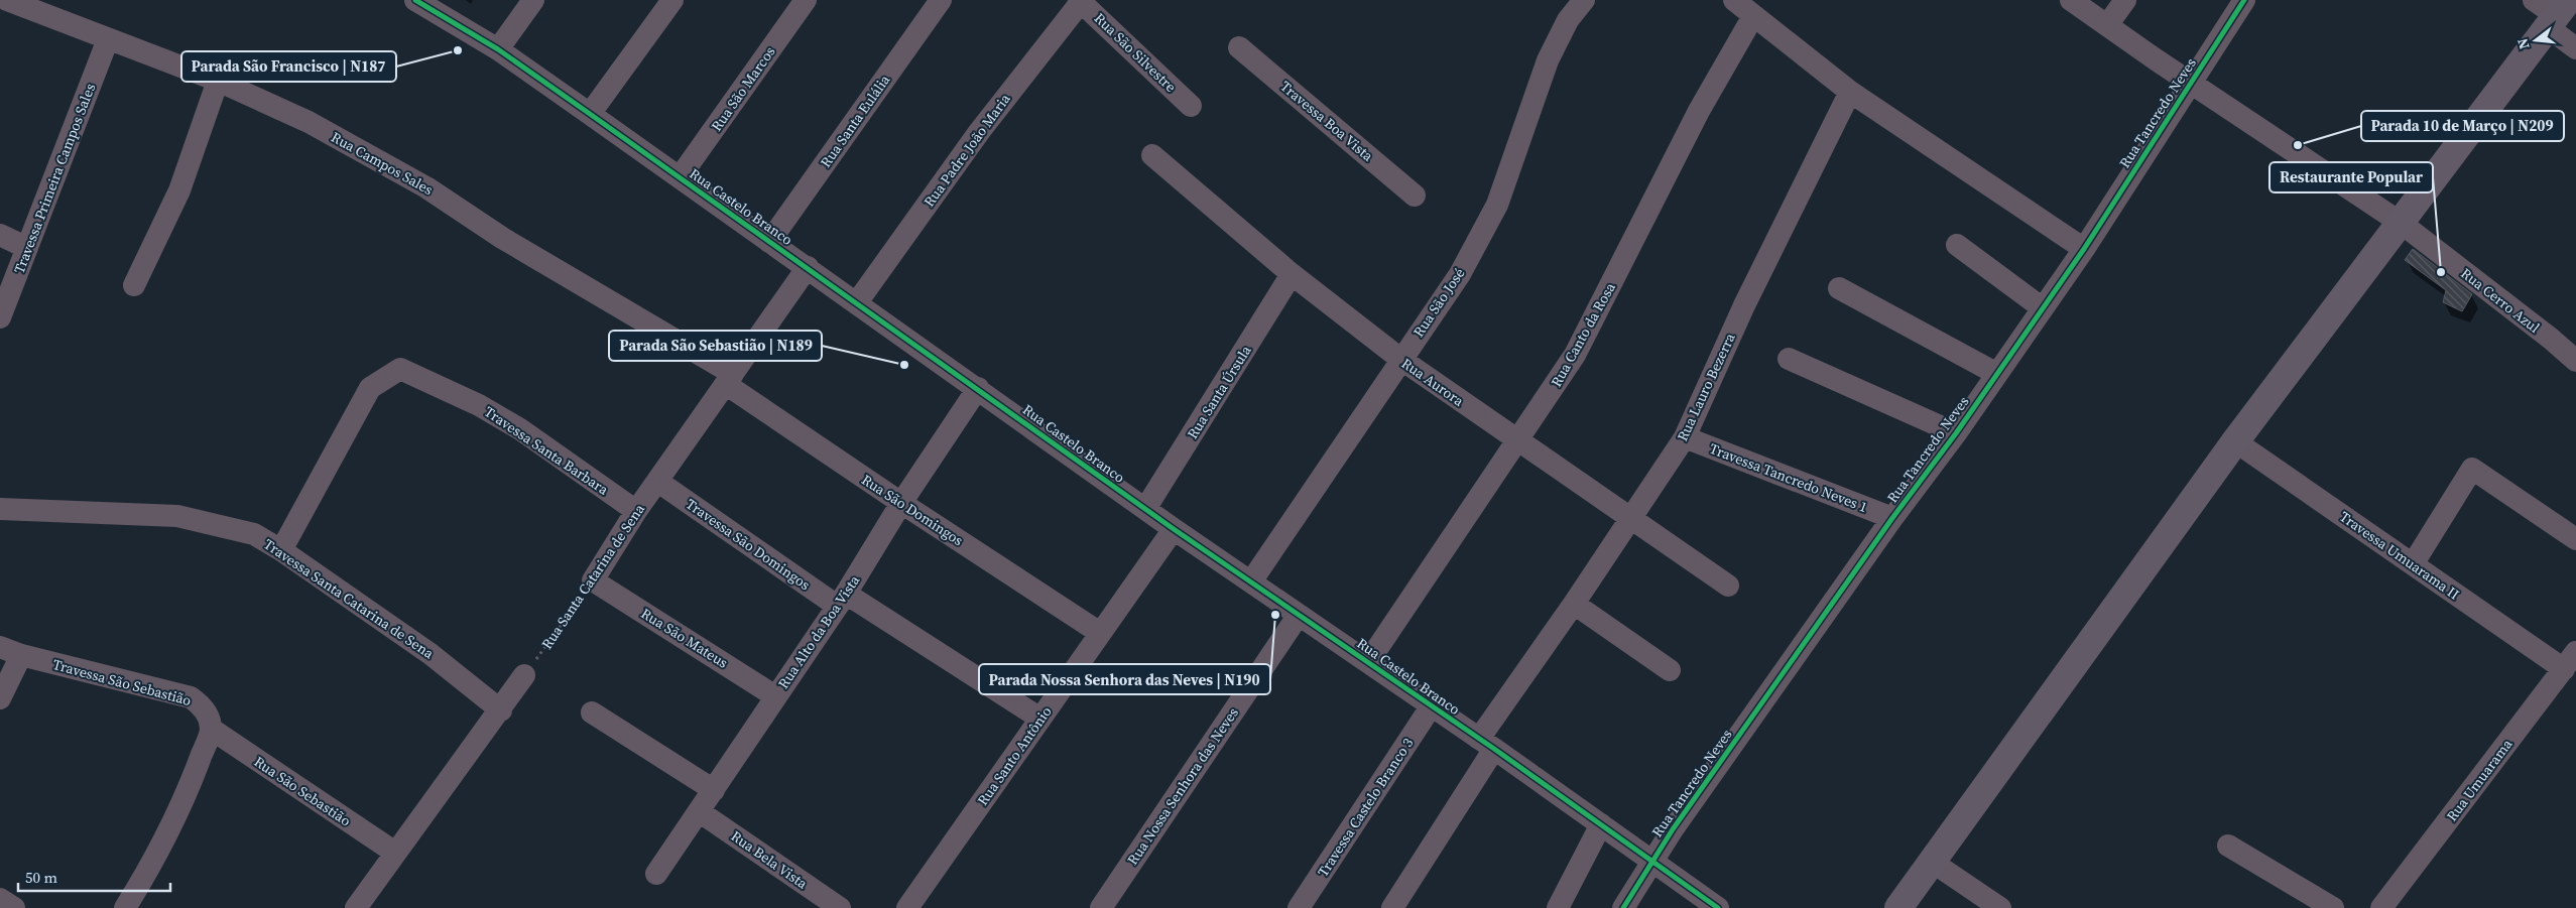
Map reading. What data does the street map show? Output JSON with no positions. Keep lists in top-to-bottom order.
{
  "streets": {
    "street": [
      "Rua São Silvestre",
      "Rua São Marcos",
      "Rua Tancredo Neves",
      "Rua Santa Eulália",
      "Travessa Boa Vista",
      "Rua Padre João Maria",
      "Rua Campos Sales",
      "Travessa Primeira Campos Sales",
      "Rua Castelo Branco",
      "Rua Cerro Azul",
      "Rua São José",
      "Rua Canto da Rosa",
      "Rua Aurora",
      "Rua Lauro Bezerra",
      "Rua Santa Úrsula",
      "Travessa Santa Barbara",
      "Travessa Tancredo Neves 1",
      "Rua São Domingos",
      "Travessa São Domingos",
      "Travessa Umuarama II",
      "Rua Santa Catarina de Sena",
      "Travessa Santa Catarina de Sena",
      "Rua Alto da Boa Vista",
      "Rua São Mateus",
      "Travessa São Sebastião",
      "Rua Santo Antônio",
      "Rua Umuarama",
      "Rua Nossa Senhora das Neves",
      "Rua São Sebastião",
      "Travessa Castelo Branco 3",
      "Rua Bela Vista"
    ]
  },
  "crossings": [
    ["Rua São Silvestre", "Rua Padre João Maria"],
    ["Rua São Marcos", "Rua Castelo Branco"],
    ["Rua Tancredo Neves", "Rua Castelo Branco"],
    ["Rua Tancredo Neves", "Rua Cerro Azul"],
    ["Rua Tancredo Neves", "Travessa Tancredo Neves 1"],
    ["Rua Santa Eulália", "Rua Castelo Branco"],
    ["Rua Padre João Maria", "Rua Castelo Branco"],
    ["Rua Campos Sales", "Travessa Primeira Campos Sales"],
    ["Rua Campos Sales", "Rua São Domingos"],
    ["Rua Campos Sales", "Rua Santa Catarina de Sena"],
    ["Rua Castelo Branco", "Rua São José"],
    ["Rua Castelo Branco", "Rua Canto da Rosa"],
    ["Rua Castelo Branco", "Rua Lauro Bezerra"],
    ["Rua Castelo Branco", "Rua Santa Úrsula"],
    ["Rua Castelo Branco", "Rua Santa Catarina de Sena"],
    ["Rua Castelo Branco", "Rua Alto da Boa Vista"],
    ["Rua Castelo Branco", "Rua Santo Antônio"],
    ["Rua Castelo Branco", "Rua Nossa Senhora das Neves"],
    ["Rua Castelo Branco", "Travessa Castelo Branco 3"],
    ["Rua São José", "Rua Aurora"],
    ["Rua Canto da Rosa", "Rua Aurora"],
    ["Rua Aurora", "Rua Lauro Bezerra"],
    ["Rua Aurora", "Rua Santa Úrsula"],
    ["Rua Lauro Bezerra", "Travessa Tancredo Neves 1"],
    ["Travessa Santa Barbara", "Rua Santa Catarina de Sena"],
    ["Travessa Santa Barbara", "Travessa Santa Catarina de Sena"],
    ["Rua São Domingos", "Rua Santa Catarina de Sena"],
    ["Rua São Domingos", "Rua Alto da Boa Vista"],
    ["Rua São Domingos", "Rua Santo Antônio"],
    ["Travessa São Domingos", "Rua Santa Catarina de Sena"],
    ["Travessa São Domingos", "Rua Alto da Boa Vista"],
    ["Travessa São Domingos", "Rua Santo Antônio"],
    ["Travessa Umuarama II", "Rua Umuarama"],
    ["Rua Santa Catarina de Sena", "Rua São Mateus"],
    ["Rua Alto da Boa Vista", "Rua São Mateus"],
    ["Rua Alto da Boa Vista", "Rua Bela Vista"],
    ["Travessa São Sebastião", "Rua São Sebastião"]
  ],
  "places": [
    "Parada São Francisco | N187",
    "Parada 10 de Março | N209",
    "Restaurante Popular",
    "Parada São Sebastião | N189",
    "Parada Nossa Senhora das Neves | N190"
  ],
  "scale_bar": "50 m",
  "north": "left"
}
